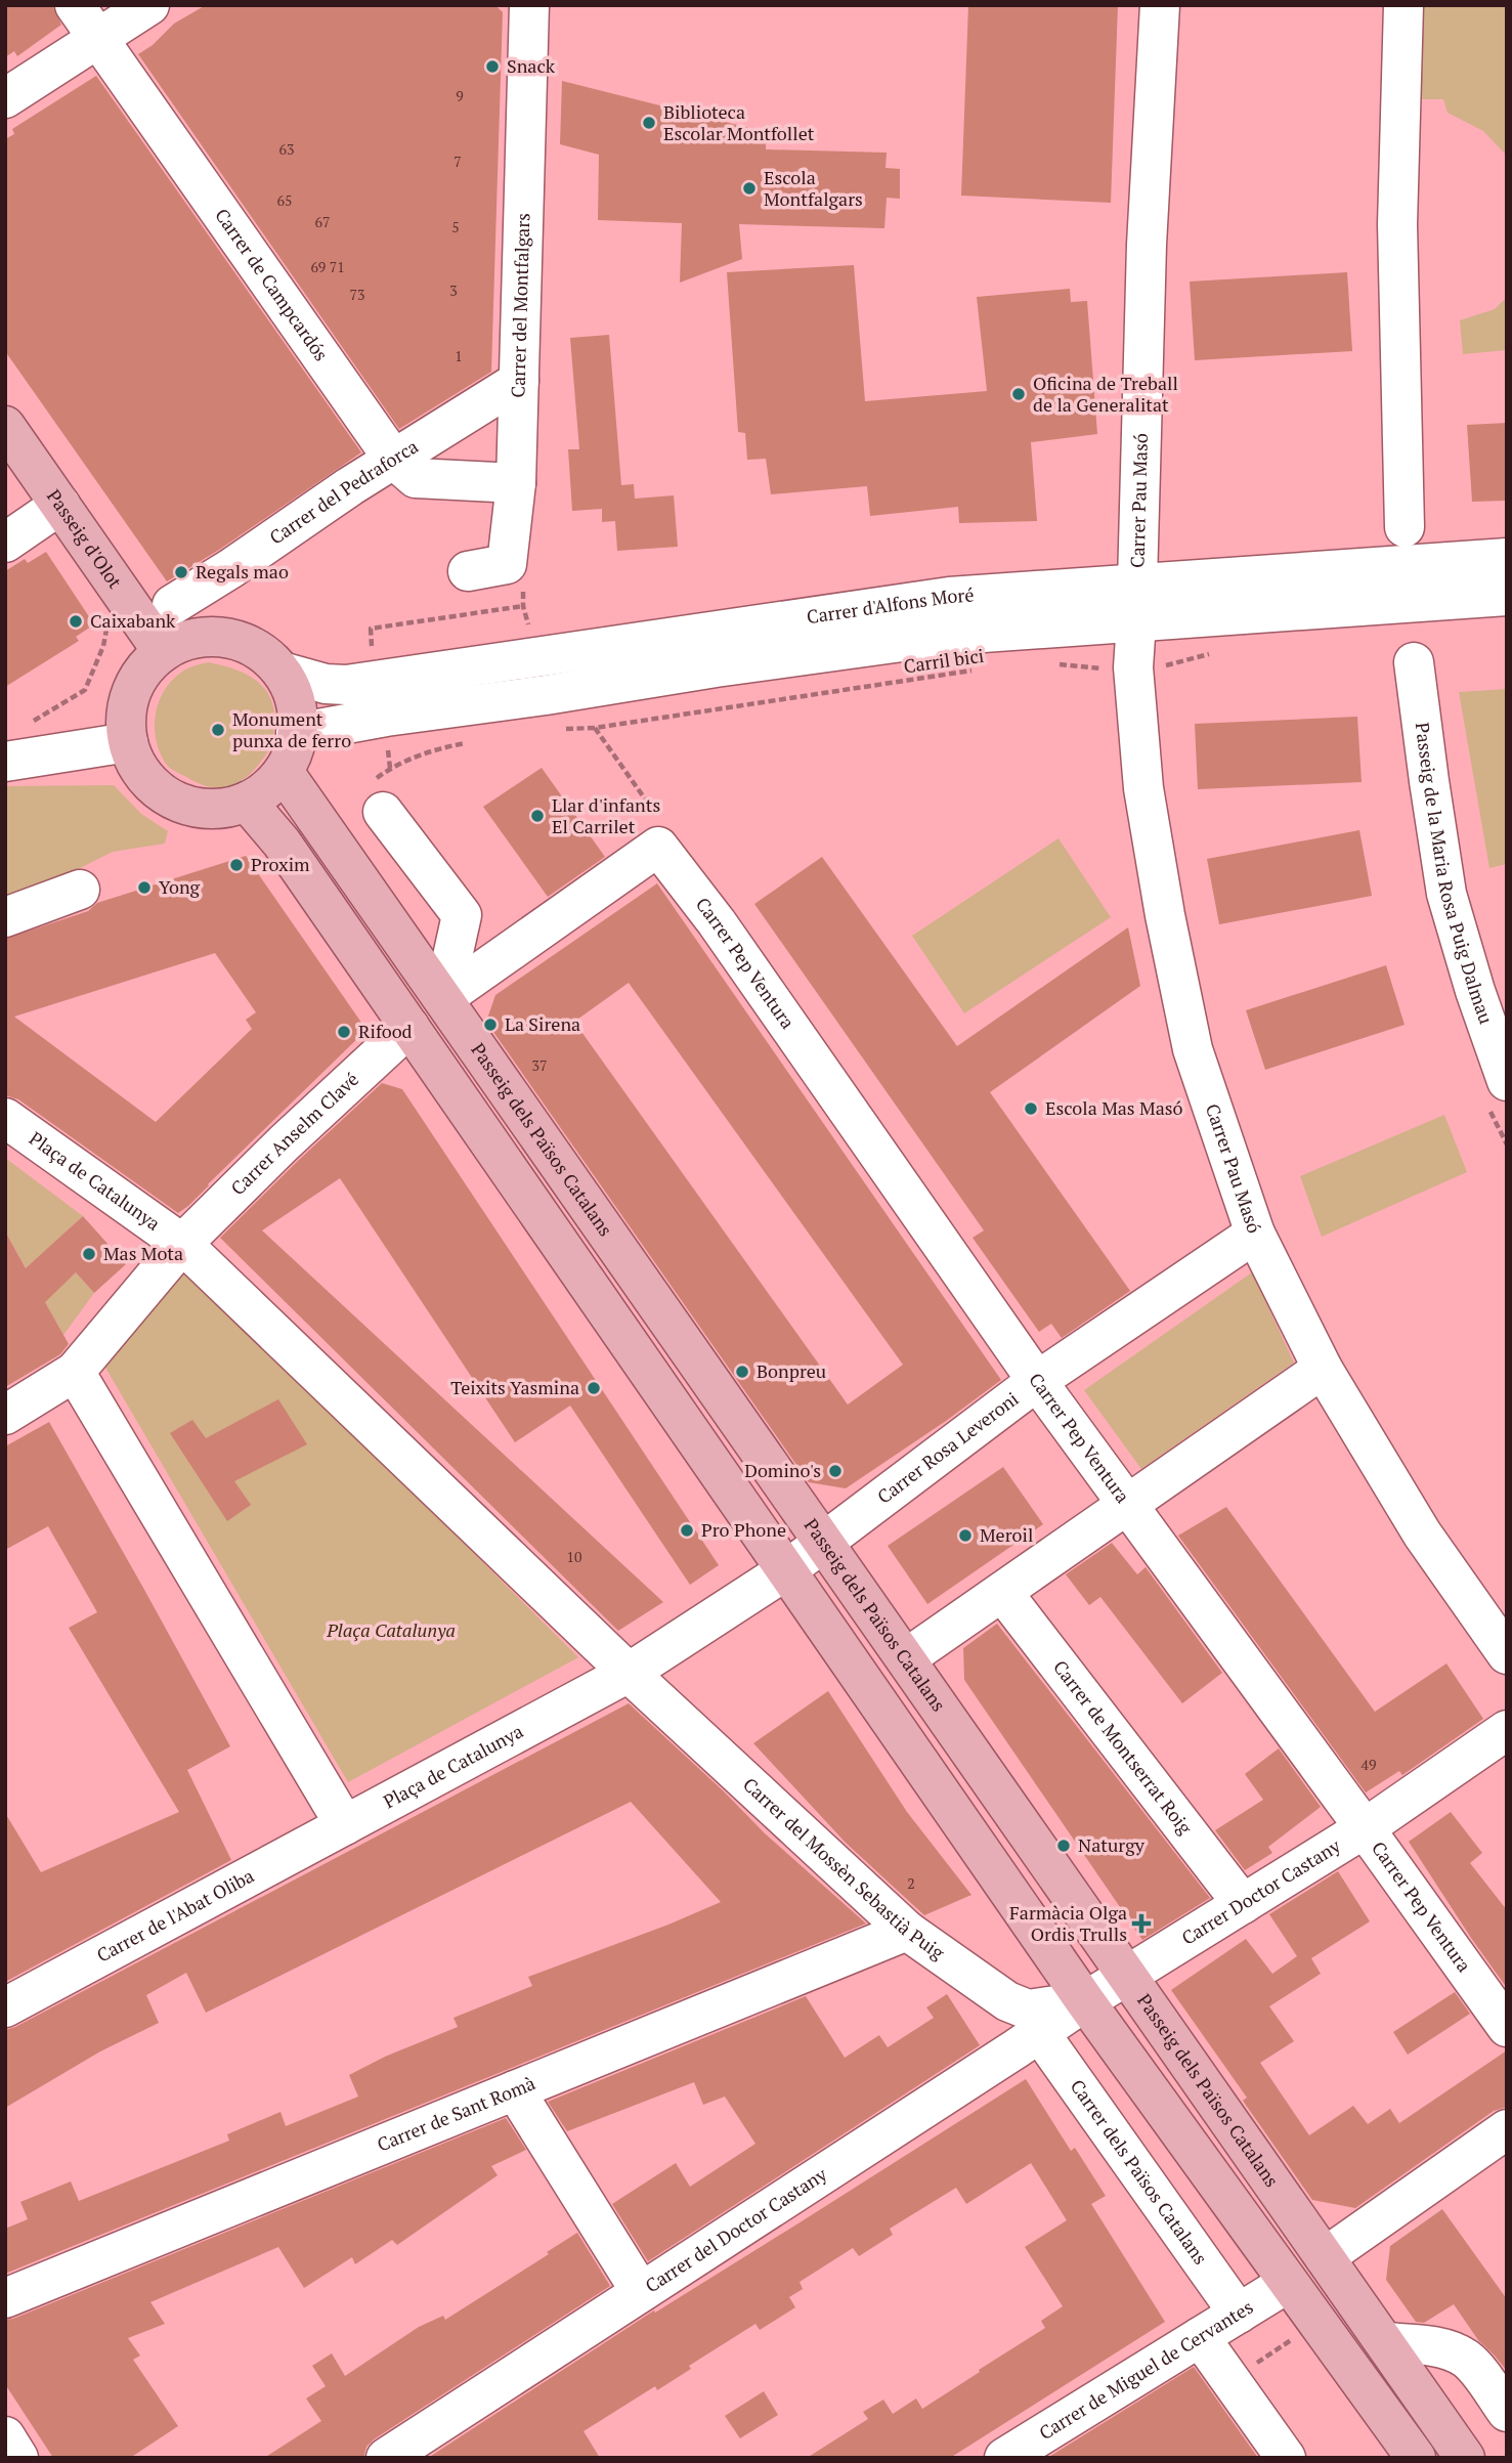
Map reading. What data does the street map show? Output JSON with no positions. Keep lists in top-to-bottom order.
{
  "streets": {
    "main road": ["Passeig d'Olot", "Passeig dels Països Catalans"],
    "street": [
      "Carrer de Campcardós",
      "Carrer del Montfalgars",
      "Carrer del Pedraforca",
      "Carrer Pau Masó",
      "Carrer d'Alfons Moré",
      "Passeig de la Maria Rosa Puig Dalmau",
      "Carrer Pep Ventura",
      "Carrer Anselm Clavé",
      "Plaça de Catalunya",
      "Carrer Rosa Leveroni",
      "Carrer de Montserrat Roig",
      "Carrer del Mossèn Sebastià Puig",
      "Carrer Doctor Castany",
      "Carrer de l'Abat Oliba",
      "Carrer de Sant Romà",
      "Carrer dels Països Catalans",
      "Carrer del Doctor Castany",
      "Carrer de Miguel de Cervantes"
    ],
    "path": ["Carril bici"]
  },
  "crossings": [
    ["Carrer de Campcardós", "Carrer del Montfalgars"],
    ["Carrer de Campcardós", "Carrer del Pedraforca"],
    ["Carrer del Montfalgars", "Carrer del Pedraforca"],
    ["Carrer Pau Masó", "Carrer d'Alfons Moré"],
    ["Carrer Pau Masó", "Carrer Rosa Leveroni"],
    ["Passeig d'Olot", "Carrer d'Alfons Moré"],
    ["Passeig d'Olot", "Passeig dels Països Catalans"],
    ["Carrer d'Alfons Moré", "Passeig dels Països Catalans"],
    ["Carrer Pep Ventura", "Passeig dels Països Catalans"],
    ["Carrer Pep Ventura", "Carrer Rosa Leveroni"],
    ["Carrer Pep Ventura", "Carrer Doctor Castany"],
    ["Carrer Anselm Clavé", "Plaça de Catalunya"],
    ["Passeig dels Països Catalans", "Carrer Rosa Leveroni"],
    ["Passeig dels Països Catalans", "Carrer Doctor Castany"],
    ["Plaça de Catalunya", "Carrer del Mossèn Sebastià Puig"],
    ["Plaça de Catalunya", "Carrer de l'Abat Oliba"],
    ["Carrer de Montserrat Roig", "Carrer Doctor Castany"],
    ["Carrer del Mossèn Sebastià Puig", "Carrer Doctor Castany"],
    ["Carrer del Mossèn Sebastià Puig", "Carrer de Sant Romà"],
    ["Carrer del Mossèn Sebastià Puig", "Carrer del Doctor Castany"],
    ["Carrer Doctor Castany", "Carrer del Doctor Castany"],
    ["Carrer dels Països Catalans", "Carrer del Doctor Castany"],
    ["Carrer dels Països Catalans", "Carrer de Miguel de Cervantes"]
  ],
  "parks": ["Plaça Catalunya"],
  "places": {
    "other": [
      "Snack",
      "Biblioteca Escolar Montfollet",
      "Escola Montfalgars",
      "Oficina de Treball de la Generalitat",
      "Regals mao",
      "Caixabank",
      "Monument punxa de ferro",
      "Llar d'infants El Carrilet",
      "Proxim",
      "Yong",
      "La Sirena",
      "Rifood",
      "Escola Mas Masó",
      "Mas Mota",
      "Bonpreu",
      "Teixits Yasmina",
      "Domino's",
      "Pro Phone",
      "Meroil",
      "Naturgy"
    ],
    "health": ["Farmàcia Olga Ordis Trulls"]
  },
  "house_numbers": [
    "9",
    "63",
    "7",
    "65",
    "67",
    "5",
    "69 71",
    "3",
    "73",
    "1",
    "37",
    "10",
    "49",
    "2"
  ]
}
